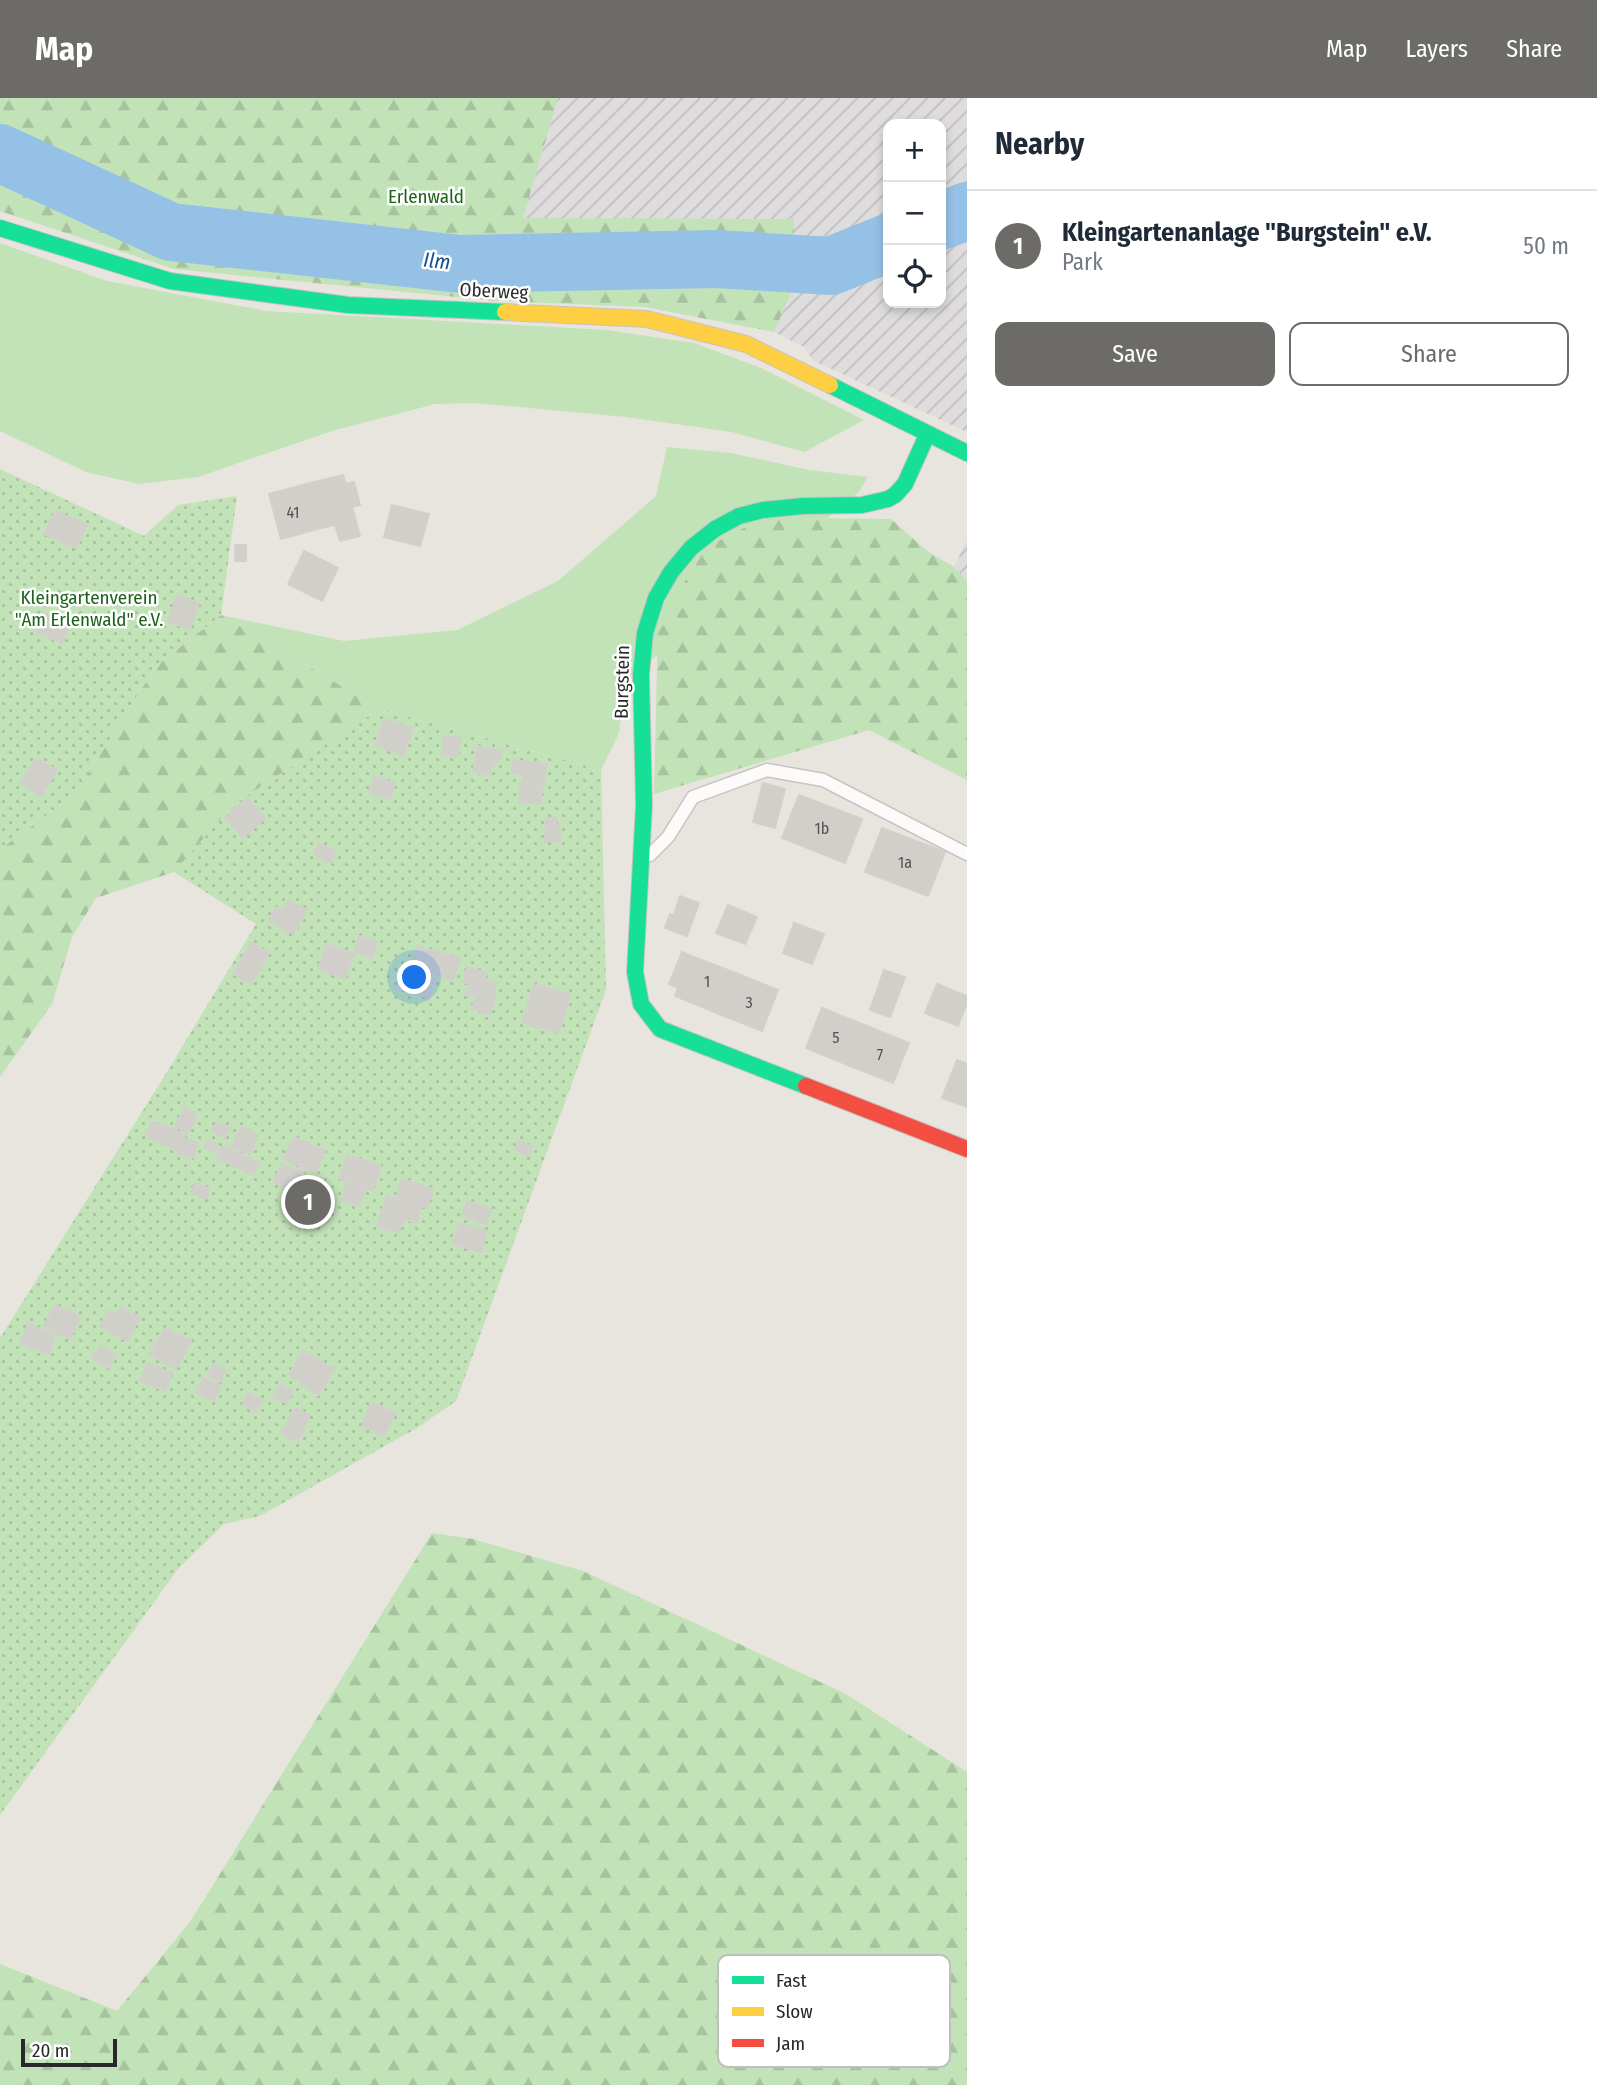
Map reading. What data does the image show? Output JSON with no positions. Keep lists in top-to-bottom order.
{
  "streets": {
    "street": ["Oberweg", "Burgstein"]
  },
  "crossings": [
    ["Oberweg", "Burgstein"]
  ],
  "water": ["Ilm"],
  "parks": ["Erlenwald", "Kleingartenverein \"Am Erlenwald\" e.V."],
  "house_numbers": [
    "41",
    "1b",
    "1a",
    "1",
    "3",
    "5",
    "7"
  ],
  "legend": ["Fast", "Slow", "Jam"],
  "scale_bar": "20 m",
  "page": {
    "header": "Map",
    "nav": ["Map", "Layers", "Share"],
    "heading": "Nearby",
    "map_buttons": ["+", "−"],
    "list": [
      {
        "mark": "1",
        "name": "Kleingartenanlage \"Burgstein\" e.V.",
        "note": "Park",
        "value": "50 m"
      }
    ],
    "buttons": ["Save", "Share"],
    "pins": "1",
    "scale": "20 m"
  }
}
